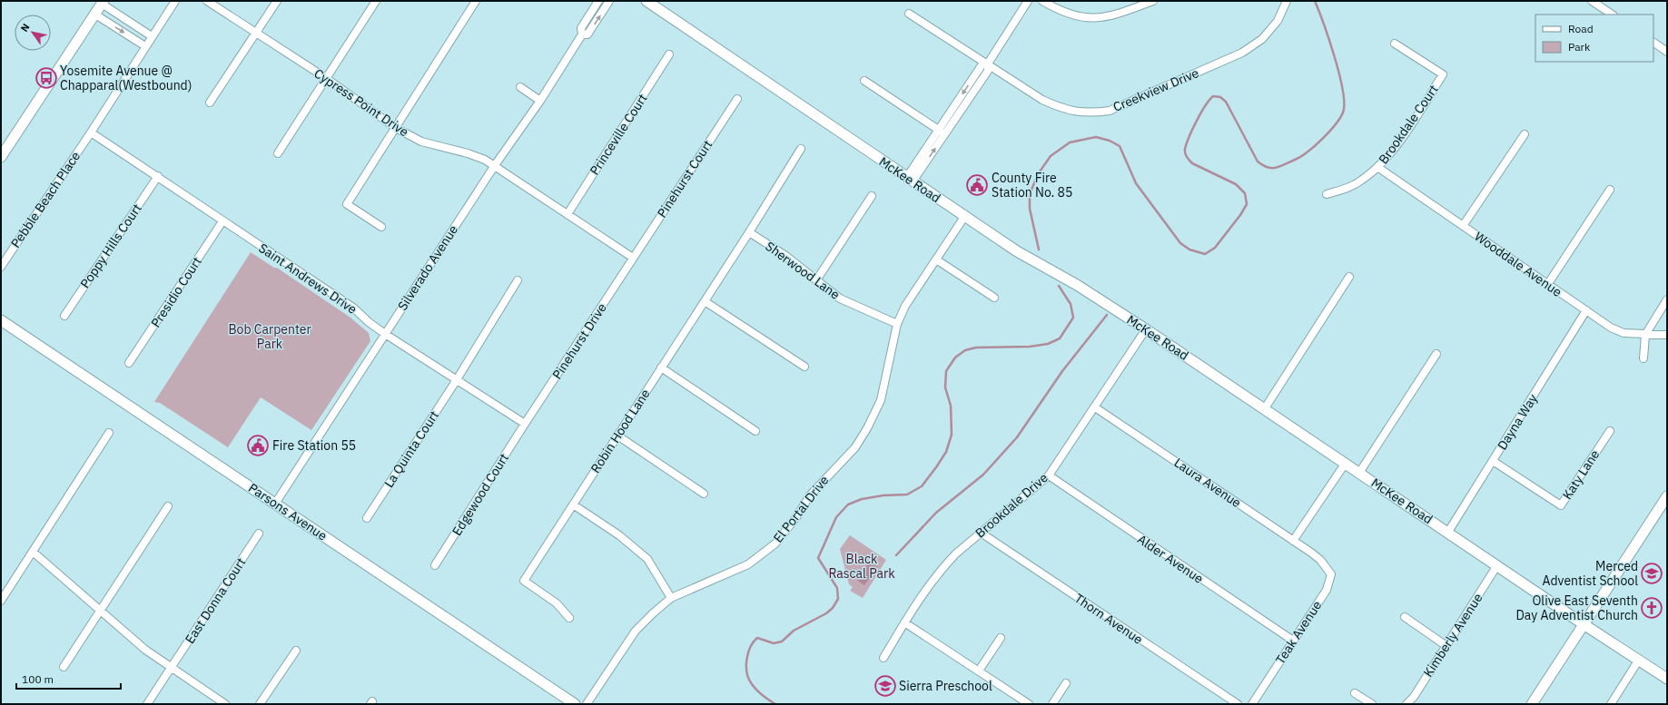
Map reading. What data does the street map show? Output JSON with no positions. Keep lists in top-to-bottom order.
{
  "streets": {
    "street": [
      "Creekview Drive",
      "Cypress Point Drive",
      "Brookdale Court",
      "Princeville Court",
      "Pinehurst Court",
      "McKee Road",
      "Pebble Beach Place",
      "Poppy Hills Court",
      "Wooddale Avenue",
      "Silverado Avenue",
      "Sherwood Lane",
      "Saint Andrews Drive",
      "Presidio Court",
      "Pinehurst Drive",
      "Dayna Way",
      "Robin Hood Lane",
      "La Quinta Court",
      "Katy Lane",
      "Laura Avenue",
      "Edgewood Court",
      "Brookdale Drive",
      "El Portal Drive",
      "Parsons Avenue",
      "Alder Avenue",
      "East Donna Court",
      "Thorn Avenue",
      "Teak Avenue",
      "Kimberly Avenue"
    ]
  },
  "crossings": [
    ["Cypress Point Drive", "Princeville Court"],
    ["Cypress Point Drive", "Pinehurst Court"],
    ["Cypress Point Drive", "Silverado Avenue"],
    ["Cypress Point Drive", "Pinehurst Drive"],
    ["Brookdale Court", "Wooddale Avenue"],
    ["Pinehurst Court", "Pinehurst Drive"],
    ["McKee Road", "Dayna Way"],
    ["McKee Road", "Brookdale Drive"],
    ["McKee Road", "El Portal Drive"],
    ["McKee Road", "Kimberly Avenue"],
    ["Pebble Beach Place", "Saint Andrews Drive"],
    ["Poppy Hills Court", "Saint Andrews Drive"],
    ["Wooddale Avenue", "Dayna Way"],
    ["Silverado Avenue", "Saint Andrews Drive"],
    ["Silverado Avenue", "Parsons Avenue"],
    ["Sherwood Lane", "Robin Hood Lane"],
    ["Sherwood Lane", "El Portal Drive"],
    ["Saint Andrews Drive", "Presidio Court"],
    ["Saint Andrews Drive", "Pinehurst Drive"],
    ["Saint Andrews Drive", "La Quinta Court"],
    ["Saint Andrews Drive", "Edgewood Court"],
    ["Pinehurst Drive", "Edgewood Court"],
    ["Dayna Way", "Katy Lane"],
    ["Laura Avenue", "Brookdale Drive"],
    ["Laura Avenue", "Teak Avenue"],
    ["Brookdale Drive", "Alder Avenue"],
    ["Brookdale Drive", "Thorn Avenue"],
    ["Alder Avenue", "Teak Avenue"]
  ],
  "parks": ["Bob Carpenter Park", "Black Rascal Park"],
  "places": {
    "bus stop": ["Yosemite Avenue @ Chapparal(Westbound)"],
    "public building": ["County Fire Station No. 85", "Fire Station 55"],
    "school or university": ["Merced Adventist School", "Sierra Preschool"],
    "church": ["Olive East Seventh Day Adventist Church"]
  },
  "legend": ["Road", "Park"],
  "scale_bar": "100 m",
  "north": "top left"
}
